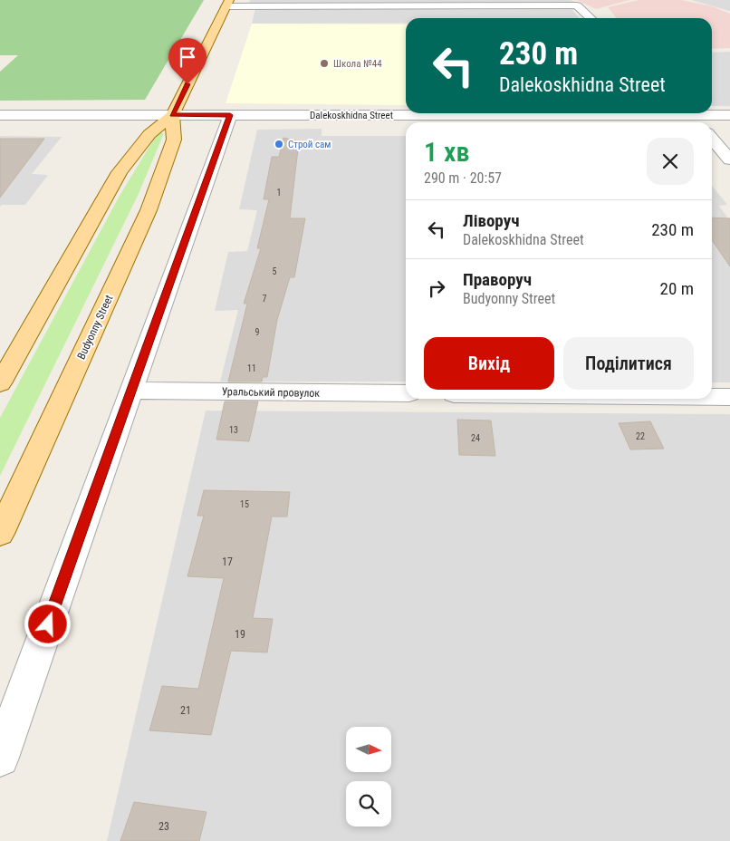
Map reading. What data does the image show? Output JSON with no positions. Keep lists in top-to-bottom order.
{
  "streets": {
    "main road": ["Budyonny Street"],
    "street": ["Dalekoskhidna Street", "Уральський провулок"]
  },
  "crossings": [
    ["Dalekoskhidna Street", "Budyonny Street"]
  ],
  "places": ["Школа №44", "Строй сам"],
  "house_numbers": [
    "1",
    "5",
    "7",
    "9",
    "11",
    "13",
    "22",
    "24",
    "15",
    "17",
    "19",
    "21",
    "23"
  ],
  "north": "right",
  "page": {
    "turn": ["230 m", "Dalekoskhidna Street"],
    "heading": ["1 хв", "290 m · 20:57"],
    "list": [
      {
        "name": "Ліворуч",
        "note": "Dalekoskhidna Street",
        "value": "230 m"
      },
      {
        "name": "Праворуч",
        "note": "Budyonny Street",
        "value": "20 m"
      }
    ],
    "buttons": ["Вихід", "Поділитися"]
  }
}
